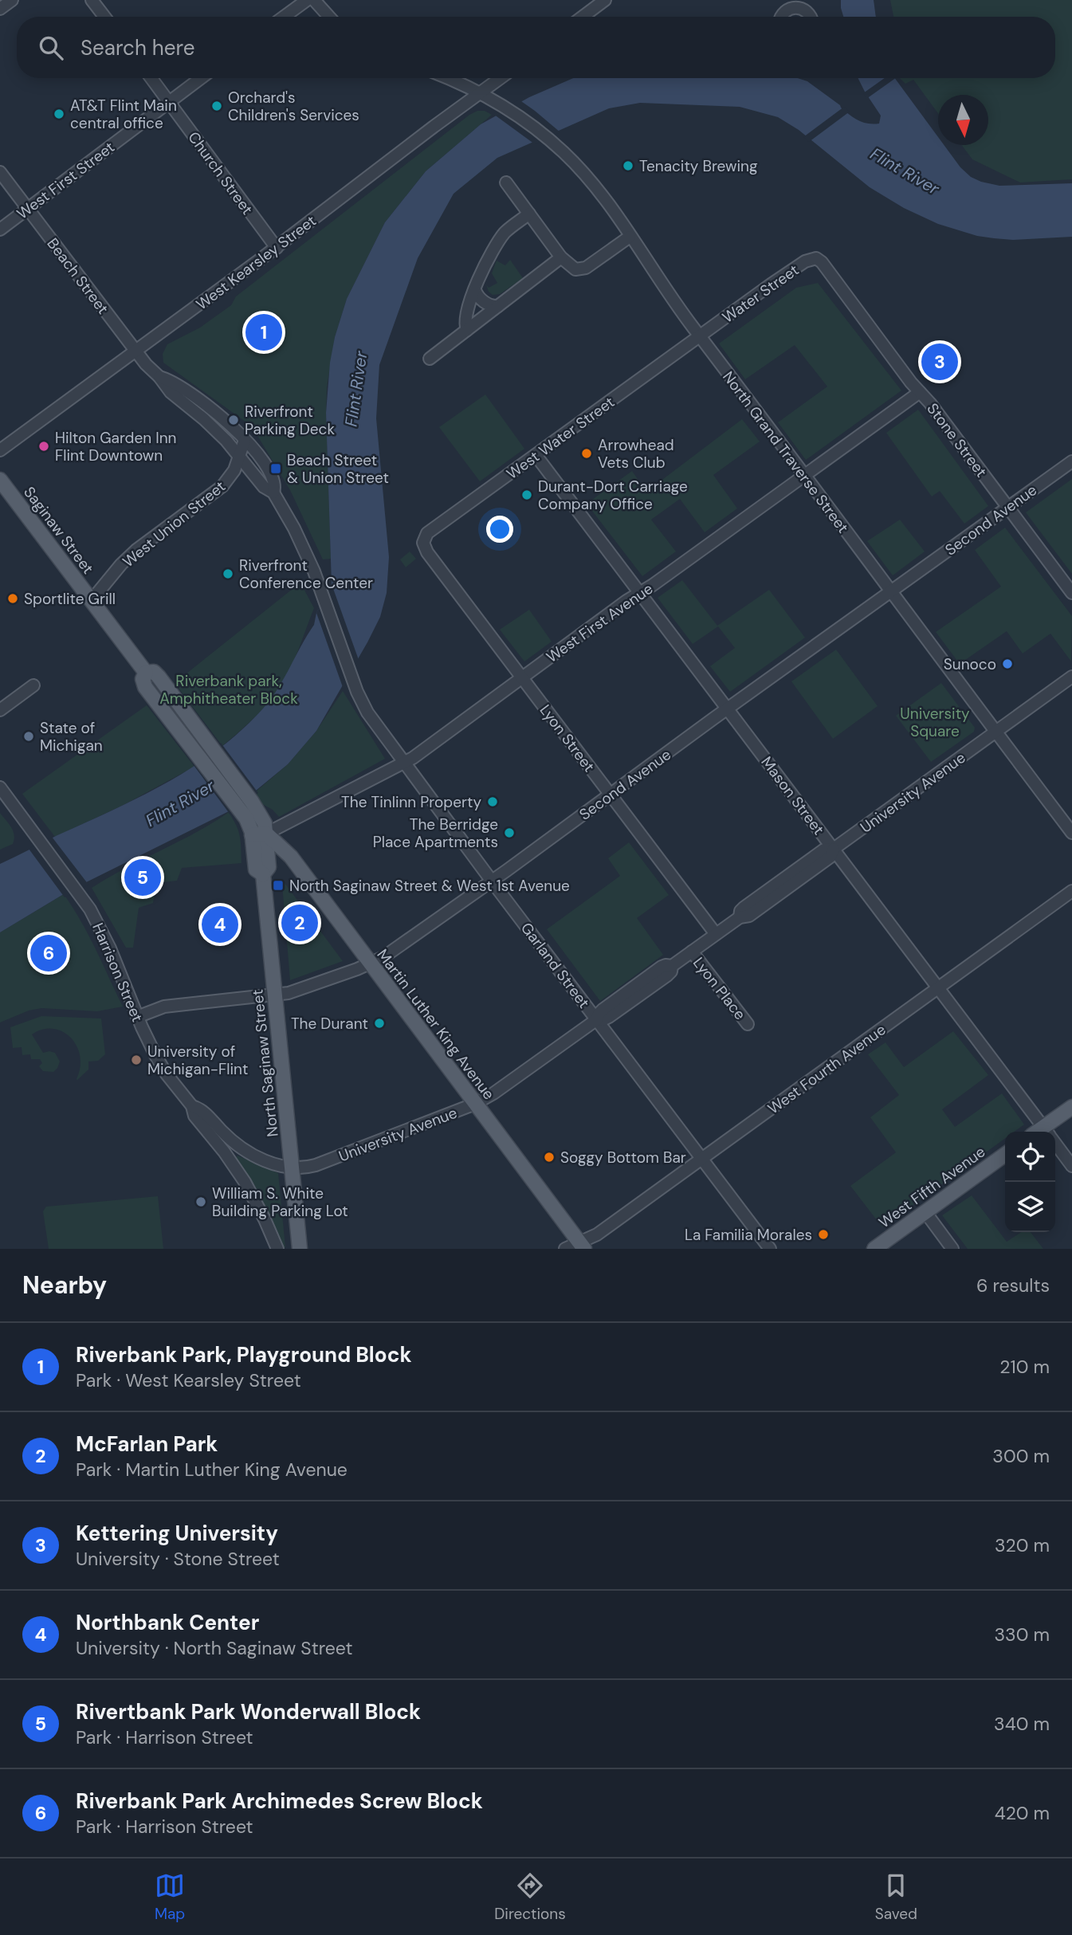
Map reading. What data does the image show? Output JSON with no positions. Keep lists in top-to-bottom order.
{
  "streets": {
    "main road": [
      "Saginaw Street",
      "Martin Luther King Avenue",
      "North Saginaw Street",
      "West Fifth Avenue"
    ],
    "street": [
      "Church Street",
      "West First Street",
      "West Kearsley Street",
      "Beach Street",
      "Water Street",
      "West Water Street",
      "Stone Street",
      "North Grand Traverse Street",
      "Second Avenue",
      "West Union Street",
      "West First Avenue",
      "Lyon Street",
      "University Avenue",
      "Mason Street",
      "Garland Street",
      "Harrison Street",
      "Lyon Place",
      "West Fourth Avenue"
    ]
  },
  "crossings": [
    ["Church Street", "West First Street"],
    ["Church Street", "West Kearsley Street"],
    ["West First Street", "Beach Street"],
    ["West Kearsley Street", "Beach Street"],
    ["West Kearsley Street", "North Grand Traverse Street"],
    ["Beach Street", "West Union Street"],
    ["Beach Street", "Garland Street"],
    ["Water Street", "West Water Street"],
    ["Water Street", "Stone Street"],
    ["Water Street", "North Grand Traverse Street"],
    ["West Water Street", "North Grand Traverse Street"],
    ["West Water Street", "Lyon Street"],
    ["West Water Street", "Mason Street"],
    ["Stone Street", "Second Avenue"],
    ["Stone Street", "West First Avenue"],
    ["North Grand Traverse Street", "Second Avenue"],
    ["North Grand Traverse Street", "West First Avenue"],
    ["North Grand Traverse Street", "University Avenue"],
    ["Second Avenue", "Lyon Street"],
    ["Second Avenue", "Mason Street"],
    ["Second Avenue", "Garland Street"],
    ["Second Avenue", "Harrison Street"],
    ["Second Avenue", "Martin Luther King Avenue"],
    ["Second Avenue", "North Saginaw Street"],
    ["West Union Street", "Saginaw Street"],
    ["Saginaw Street", "West First Avenue"],
    ["Saginaw Street", "Martin Luther King Avenue"],
    ["Saginaw Street", "North Saginaw Street"],
    ["West First Avenue", "Lyon Street"],
    ["West First Avenue", "Mason Street"],
    ["West First Avenue", "Garland Street"],
    ["West First Avenue", "Martin Luther King Avenue"],
    ["West First Avenue", "North Saginaw Street"],
    ["Lyon Street", "University Avenue"],
    ["University Avenue", "Mason Street"],
    ["University Avenue", "Garland Street"],
    ["University Avenue", "Harrison Street"],
    ["University Avenue", "Lyon Place"],
    ["University Avenue", "Martin Luther King Avenue"],
    ["University Avenue", "North Saginaw Street"],
    ["Mason Street", "West Fourth Avenue"],
    ["Garland Street", "West Fourth Avenue"],
    ["Martin Luther King Avenue", "North Saginaw Street"],
    ["Martin Luther King Avenue", "West Fourth Avenue"]
  ],
  "water": ["Flint River"],
  "parks": ["Riverbank park, Amphitheater Block", "University Square"],
  "places": {
    "other": [
      "Orchard's Children's Services",
      "AT&T Flint Main central office",
      "Tenacity Brewing",
      "Riverfront Parking Deck",
      "Hilton Garden Inn Flint Downtown",
      "Arrowhead Vets Club",
      "Durant-Dort Carriage Company Office",
      "Riverfront Conference Center",
      "Sportlite Grill",
      "Sunoco",
      "State of Michigan",
      "The Tinlinn Property",
      "The Berridge Place Apartments",
      "The Durant",
      "University of Michigan-Flint",
      "Soggy Bottom Bar",
      "William S. White Building Parking Lot",
      "La Familia Morales"
    ],
    "transit": ["Beach Street & Union Street", "North Saginaw Street & West 1st Avenue"]
  },
  "north": "bottom",
  "page": {
    "search": "Search here",
    "pins": [
      "1",
      "3",
      "5",
      "2",
      "4",
      "6"
    ],
    "heading": ["Nearby", "6 results"],
    "list": [
      {
        "mark": "1",
        "name": "Riverbank Park, Playground Block",
        "note": "Park · West Kearsley Street",
        "value": "210 m"
      },
      {
        "mark": "2",
        "name": "McFarlan Park",
        "note": "Park · Martin Luther King Avenue",
        "value": "300 m"
      },
      {
        "mark": "3",
        "name": "Kettering University",
        "note": "University · Stone Street",
        "value": "320 m"
      },
      {
        "mark": "4",
        "name": "Northbank Center",
        "note": "University · North Saginaw Street",
        "value": "330 m"
      },
      {
        "mark": "5",
        "name": "Rivertbank Park Wonderwall Block",
        "note": "Park · Harrison Street",
        "value": "340 m"
      },
      {
        "mark": "6",
        "name": "Riverbank Park Archimedes Screw Block",
        "note": "Park · Harrison Street",
        "value": "420 m"
      }
    ],
    "nav": ["Map", "Directions", "Saved"]
  }
}
